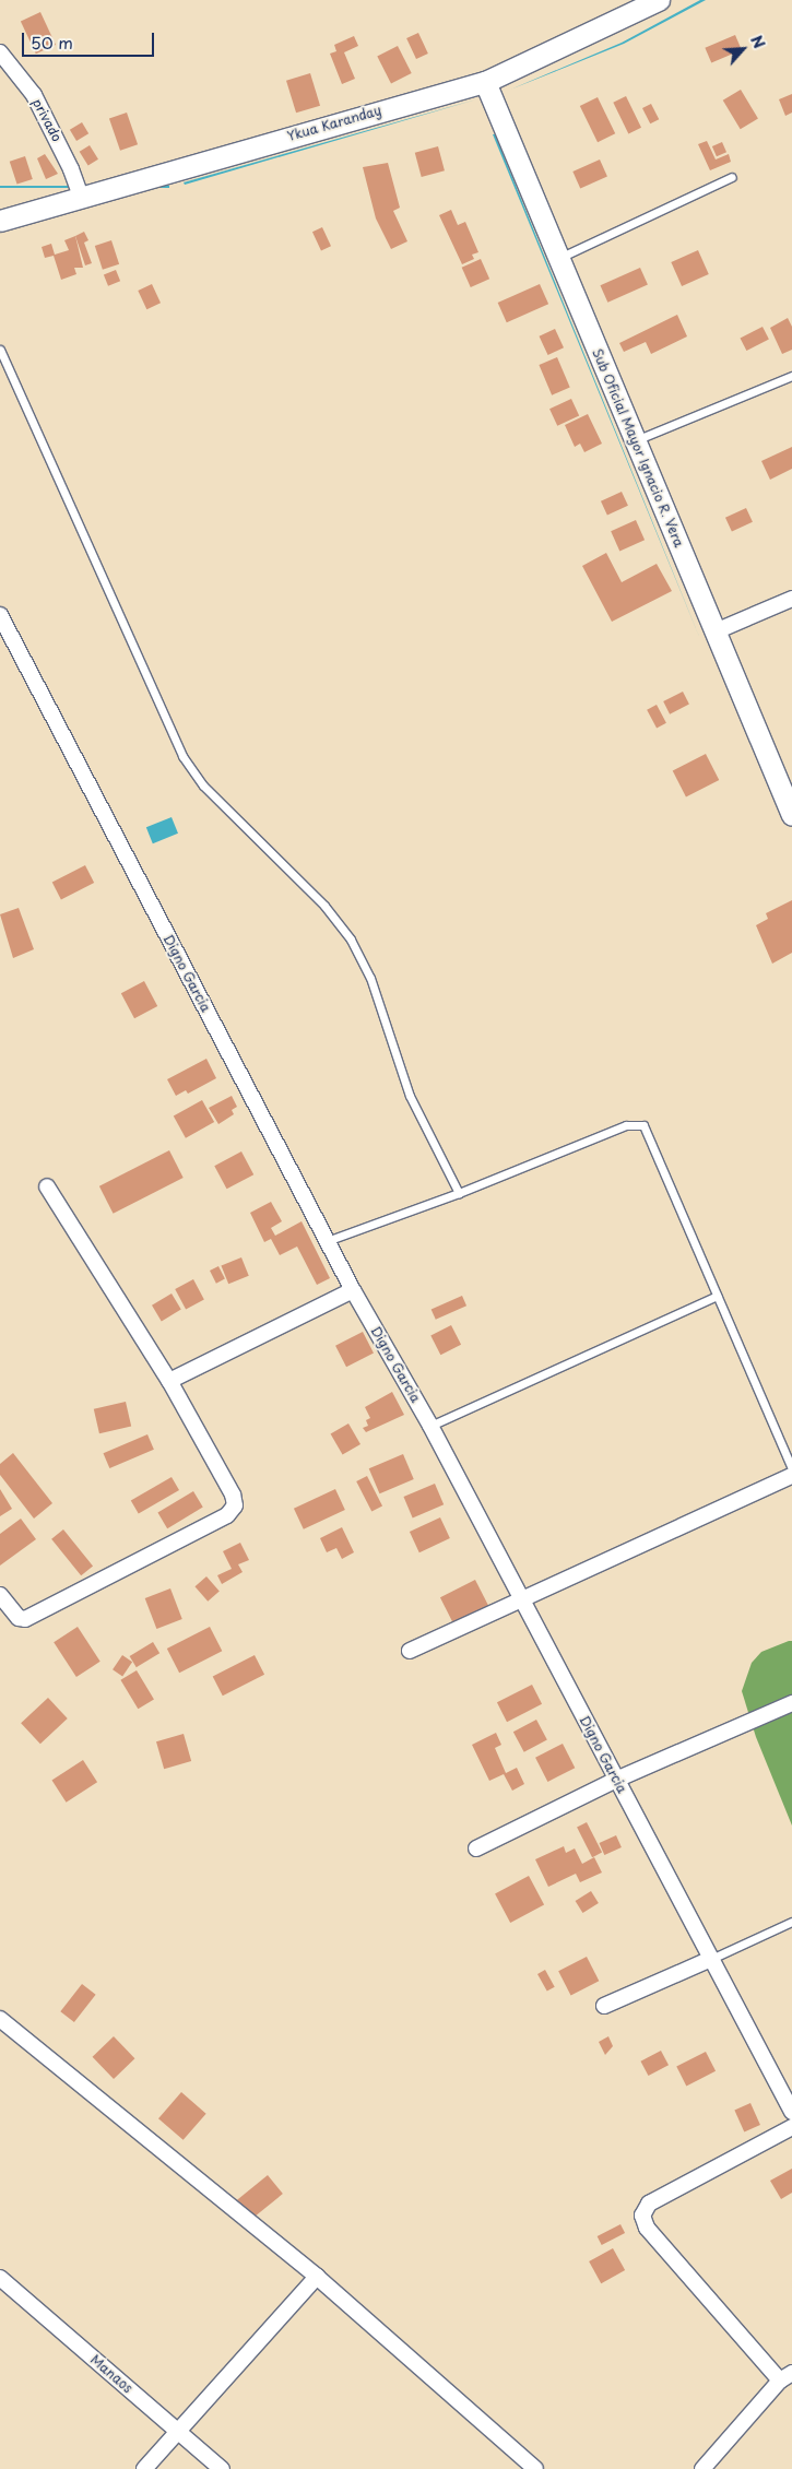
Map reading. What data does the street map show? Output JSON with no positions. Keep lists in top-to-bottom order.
{
  "streets": {
    "street": [
      "privado",
      "Ykua Karanday",
      "Sub Oficial Mayor Ignacio R. Vera",
      "Digno Garcia",
      "Manaos"
    ]
  },
  "crossings": [
    ["privado", "Ykua Karanday"],
    ["Ykua Karanday", "Sub Oficial Mayor Ignacio R. Vera"]
  ],
  "scale_bar": "50 m",
  "north": "top right"
}
